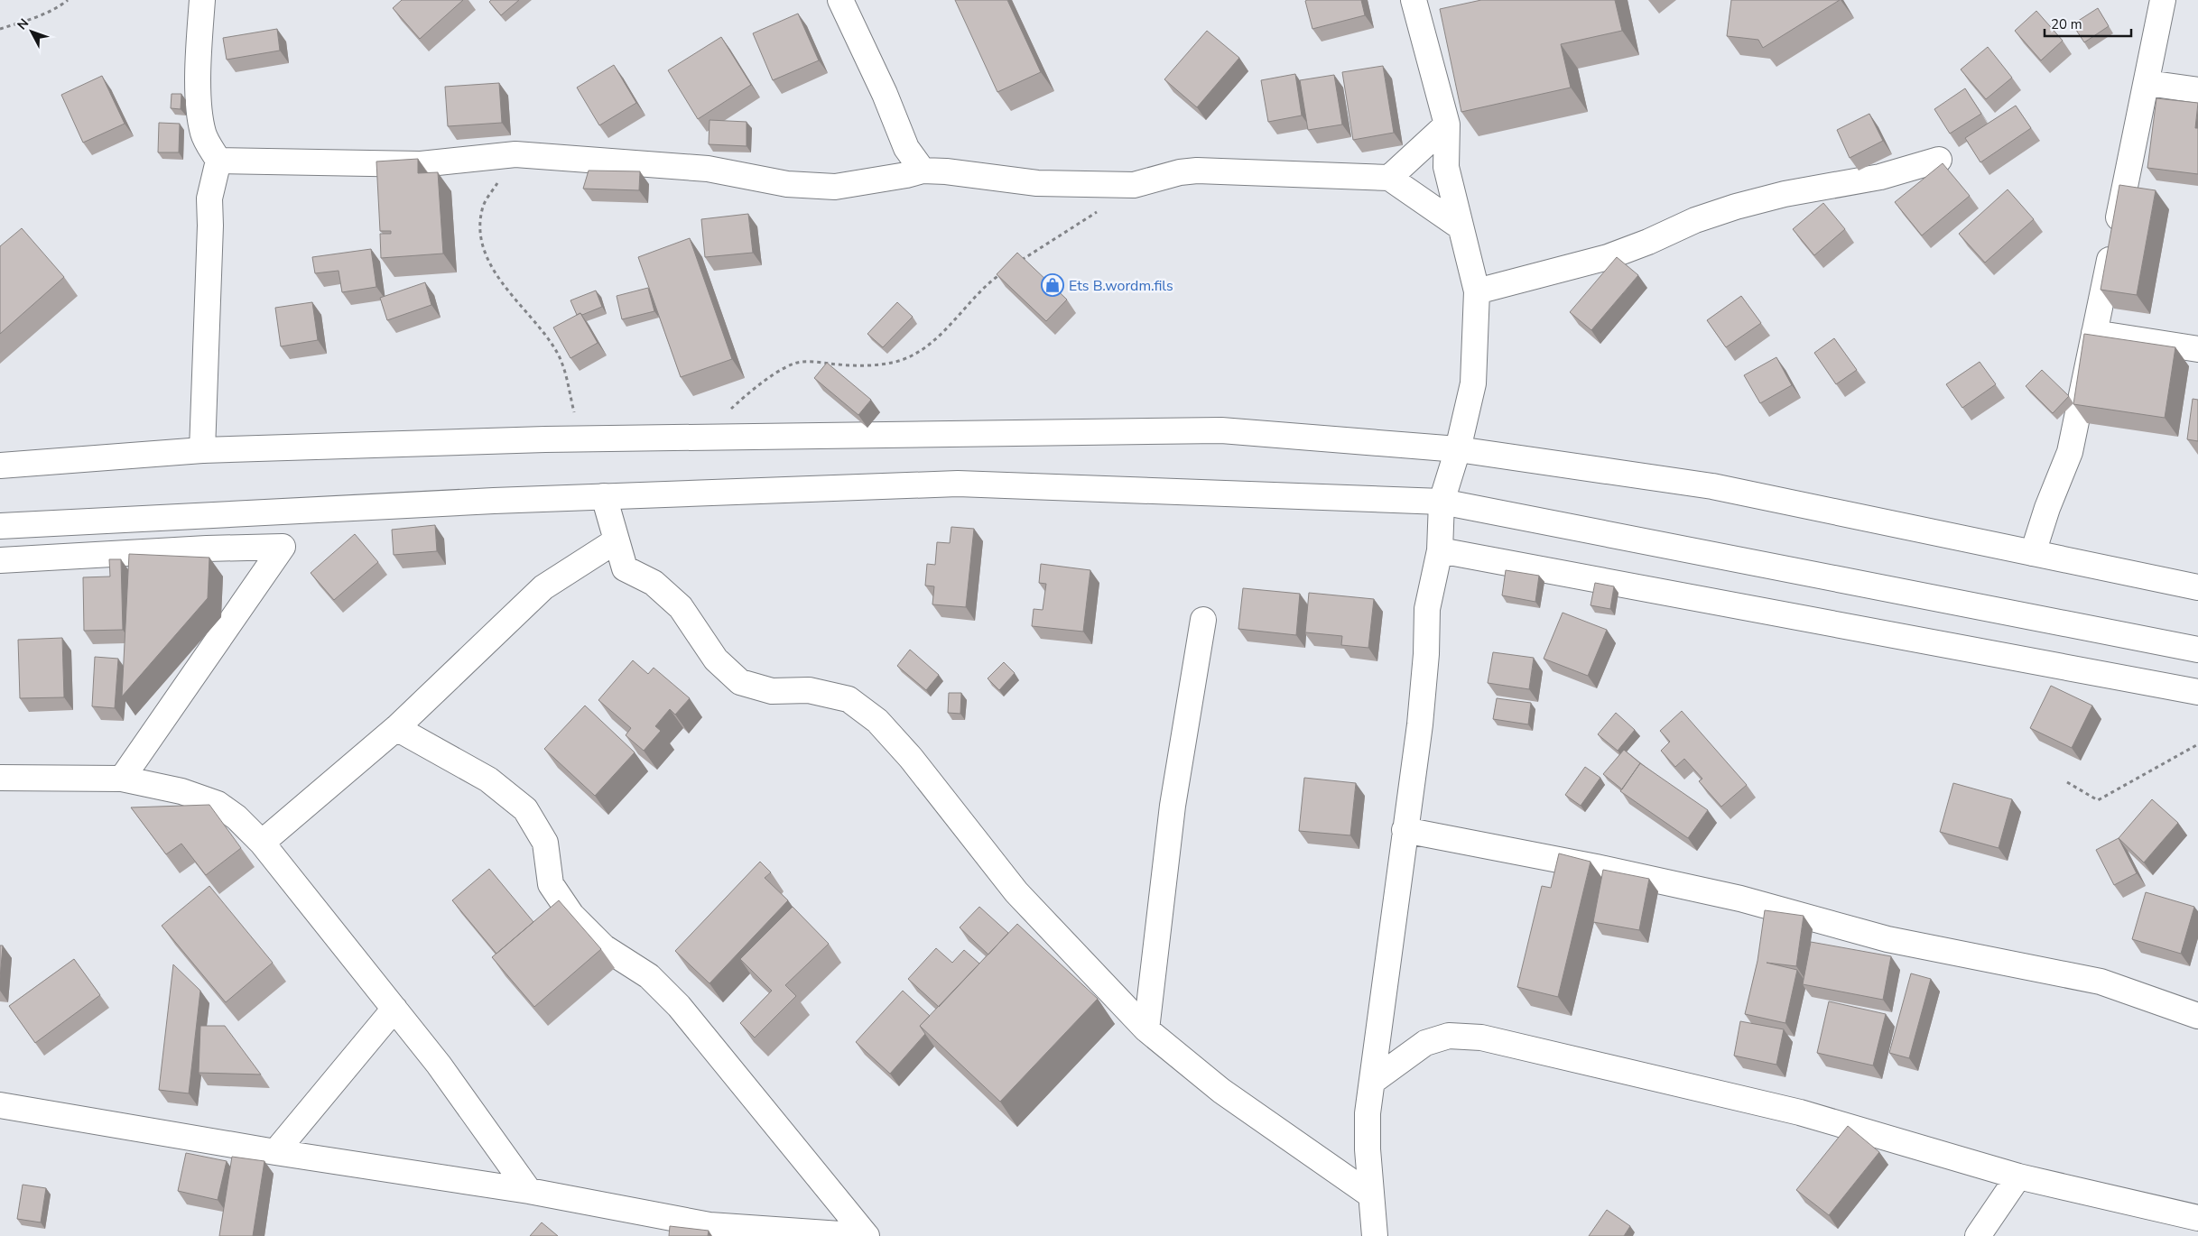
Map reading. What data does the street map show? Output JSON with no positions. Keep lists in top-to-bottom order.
{
  "places": {
    "shop": ["Ets B.wordm.fils"]
  },
  "scale_bar": "20 m",
  "north": "top left"
}
